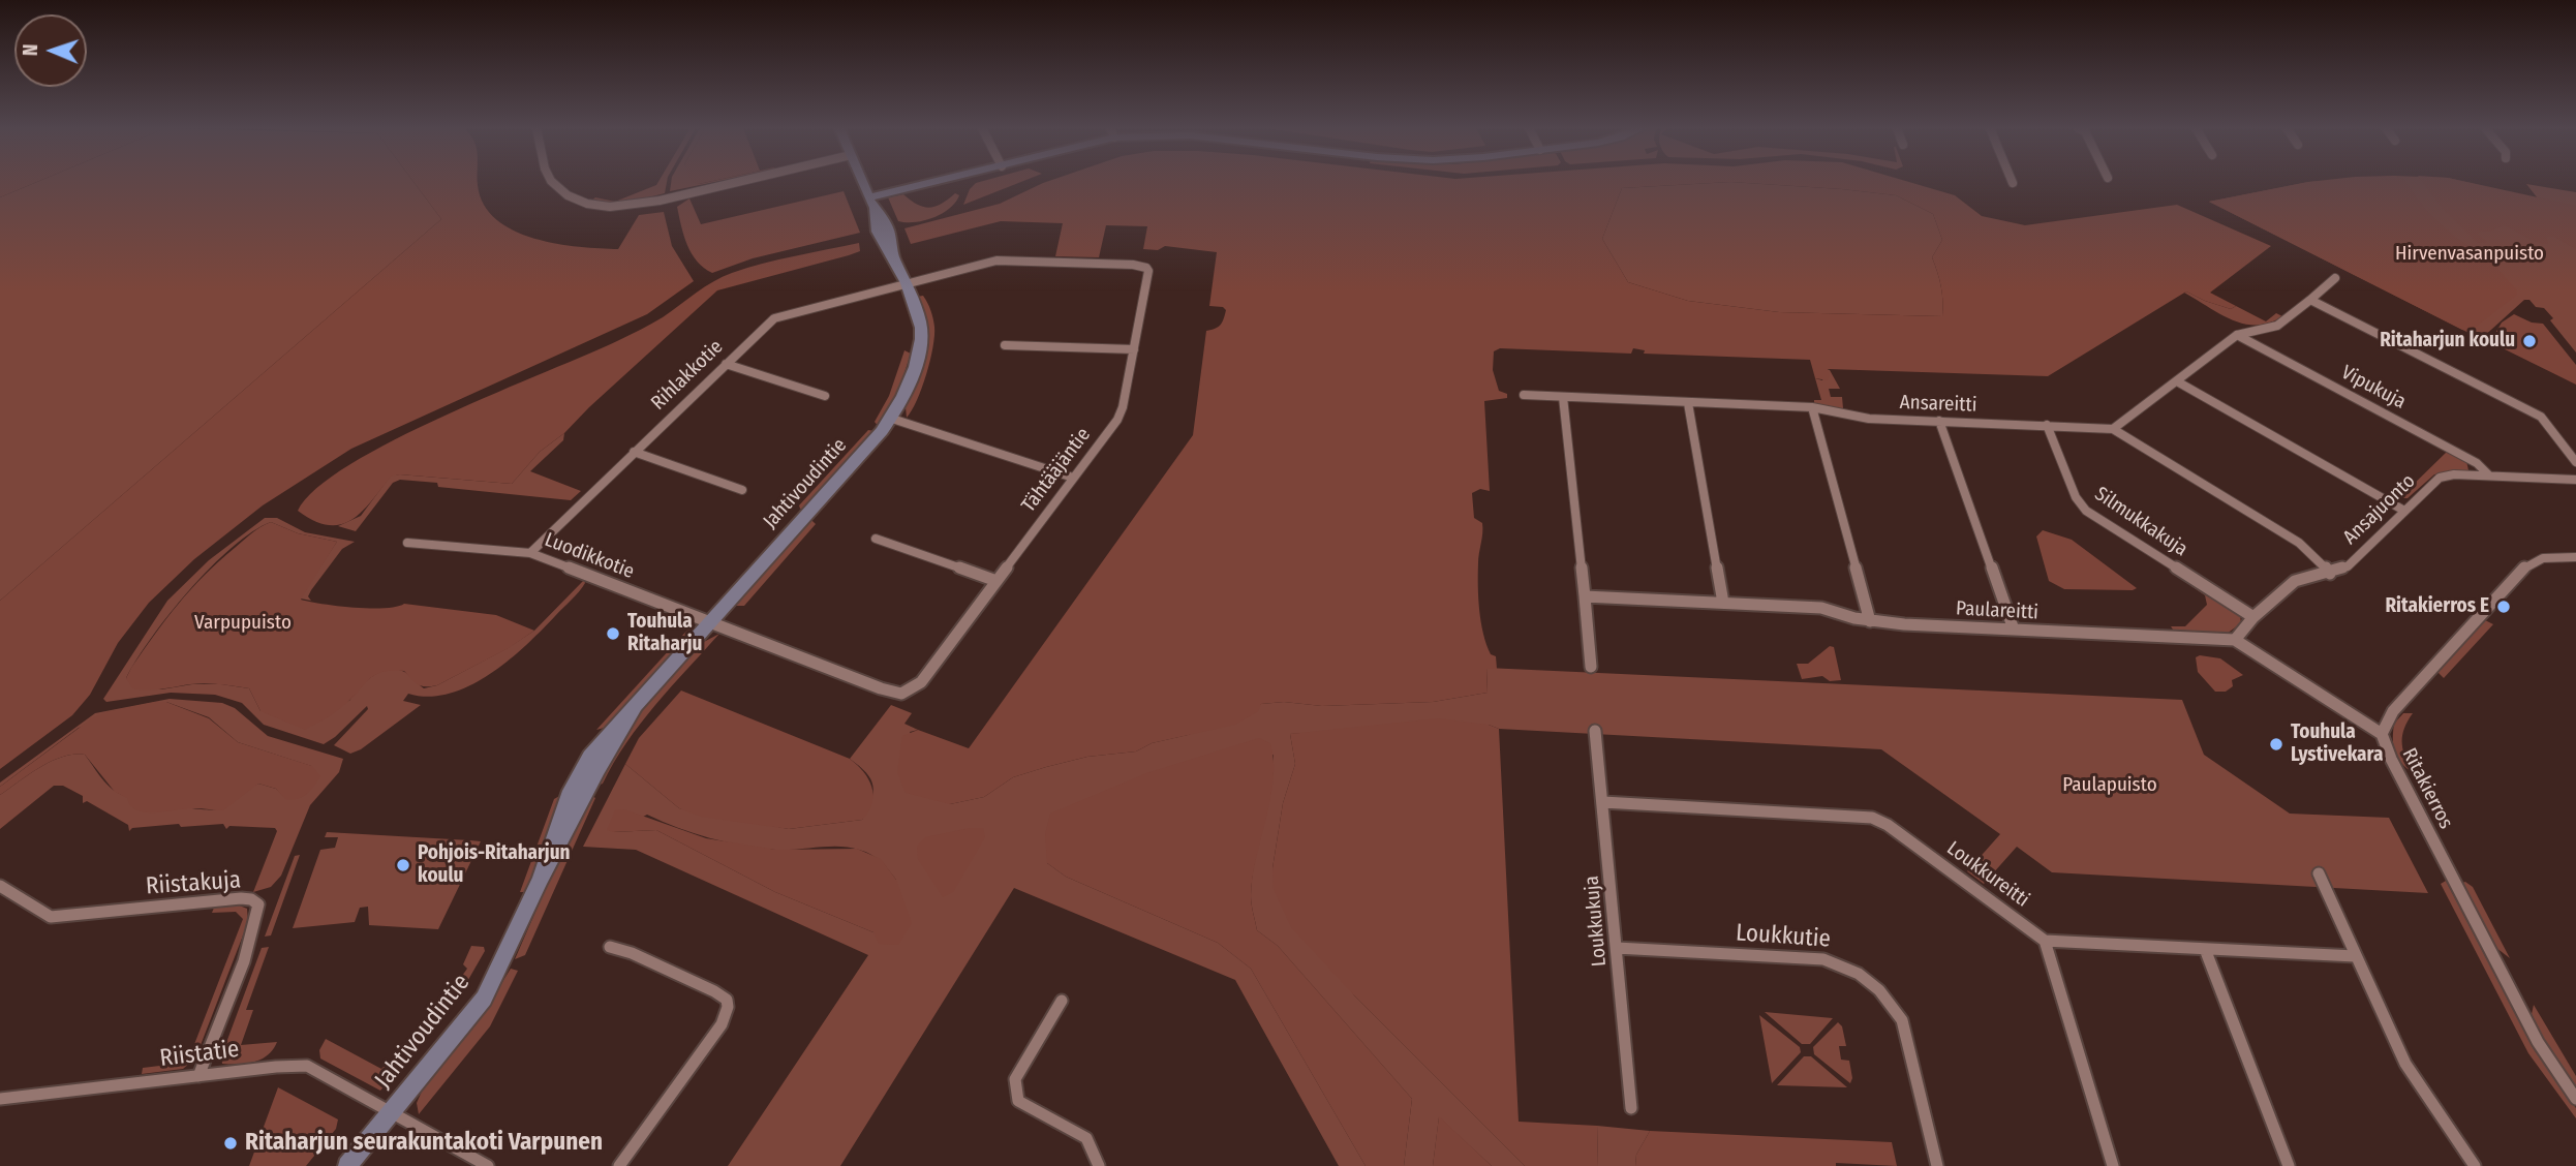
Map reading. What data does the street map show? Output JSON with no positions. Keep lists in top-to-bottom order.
{
  "streets": {
    "street": [
      "Rihlakkotie",
      "Vipukuja",
      "Ansareitti",
      "Tähtääjäntie",
      "Jahtivoudintie",
      "Ansajuonto",
      "Silmukkakuja",
      "Luodikkotie",
      "Paulareitti",
      "Ritakierros",
      "Loukkureitti",
      "Riistakuja",
      "Loukkukuja",
      "Loukkutie",
      "Riistatie"
    ]
  },
  "crossings": [
    ["Rihlakkotie", "Tähtääjäntie"],
    ["Rihlakkotie", "Jahtivoudintie"],
    ["Rihlakkotie", "Luodikkotie"],
    ["Vipukuja", "Ansajuonto"],
    ["Ansareitti", "Silmukkakuja"],
    ["Tähtääjäntie", "Jahtivoudintie"],
    ["Tähtääjäntie", "Luodikkotie"],
    ["Jahtivoudintie", "Luodikkotie"],
    ["Jahtivoudintie", "Riistatie"],
    ["Ansajuonto", "Silmukkakuja"],
    ["Ansajuonto", "Paulareitti"],
    ["Loukkureitti", "Loukkukuja"],
    ["Riistakuja", "Riistatie"],
    ["Loukkukuja", "Loukkutie"]
  ],
  "parks": ["Hirvenvasanpuisto", "Varpupuisto", "Paulapuisto"],
  "places": [
    "Ritaharjun koulu",
    "Ritakierros E",
    "Touhula Ritaharju",
    "Touhula Lystivekara",
    "Pohjois-Ritaharjun koulu",
    "Ritaharjun seurakuntakoti Varpunen"
  ],
  "north": "left"
}
